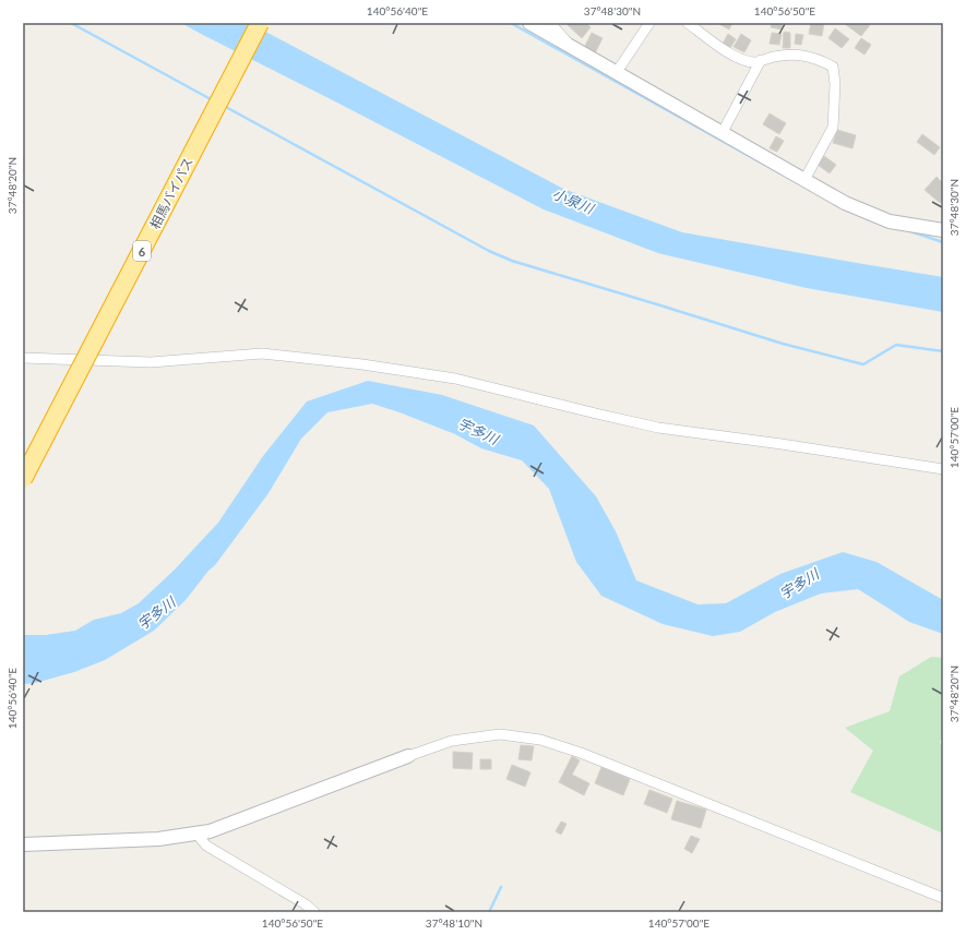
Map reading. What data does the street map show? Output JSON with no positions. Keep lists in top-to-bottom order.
{
  "streets": {
    "highway": ["相馬バイパス", "6"]
  },
  "water": ["小泉川", "宇多川"],
  "coordinates": [
    "140°56'40\"E",
    "37°48'30\"N",
    "140°56'50\"E",
    "37°48'20\"N",
    "140°57'00\"E",
    "37°48'10\"N"
  ]
}
